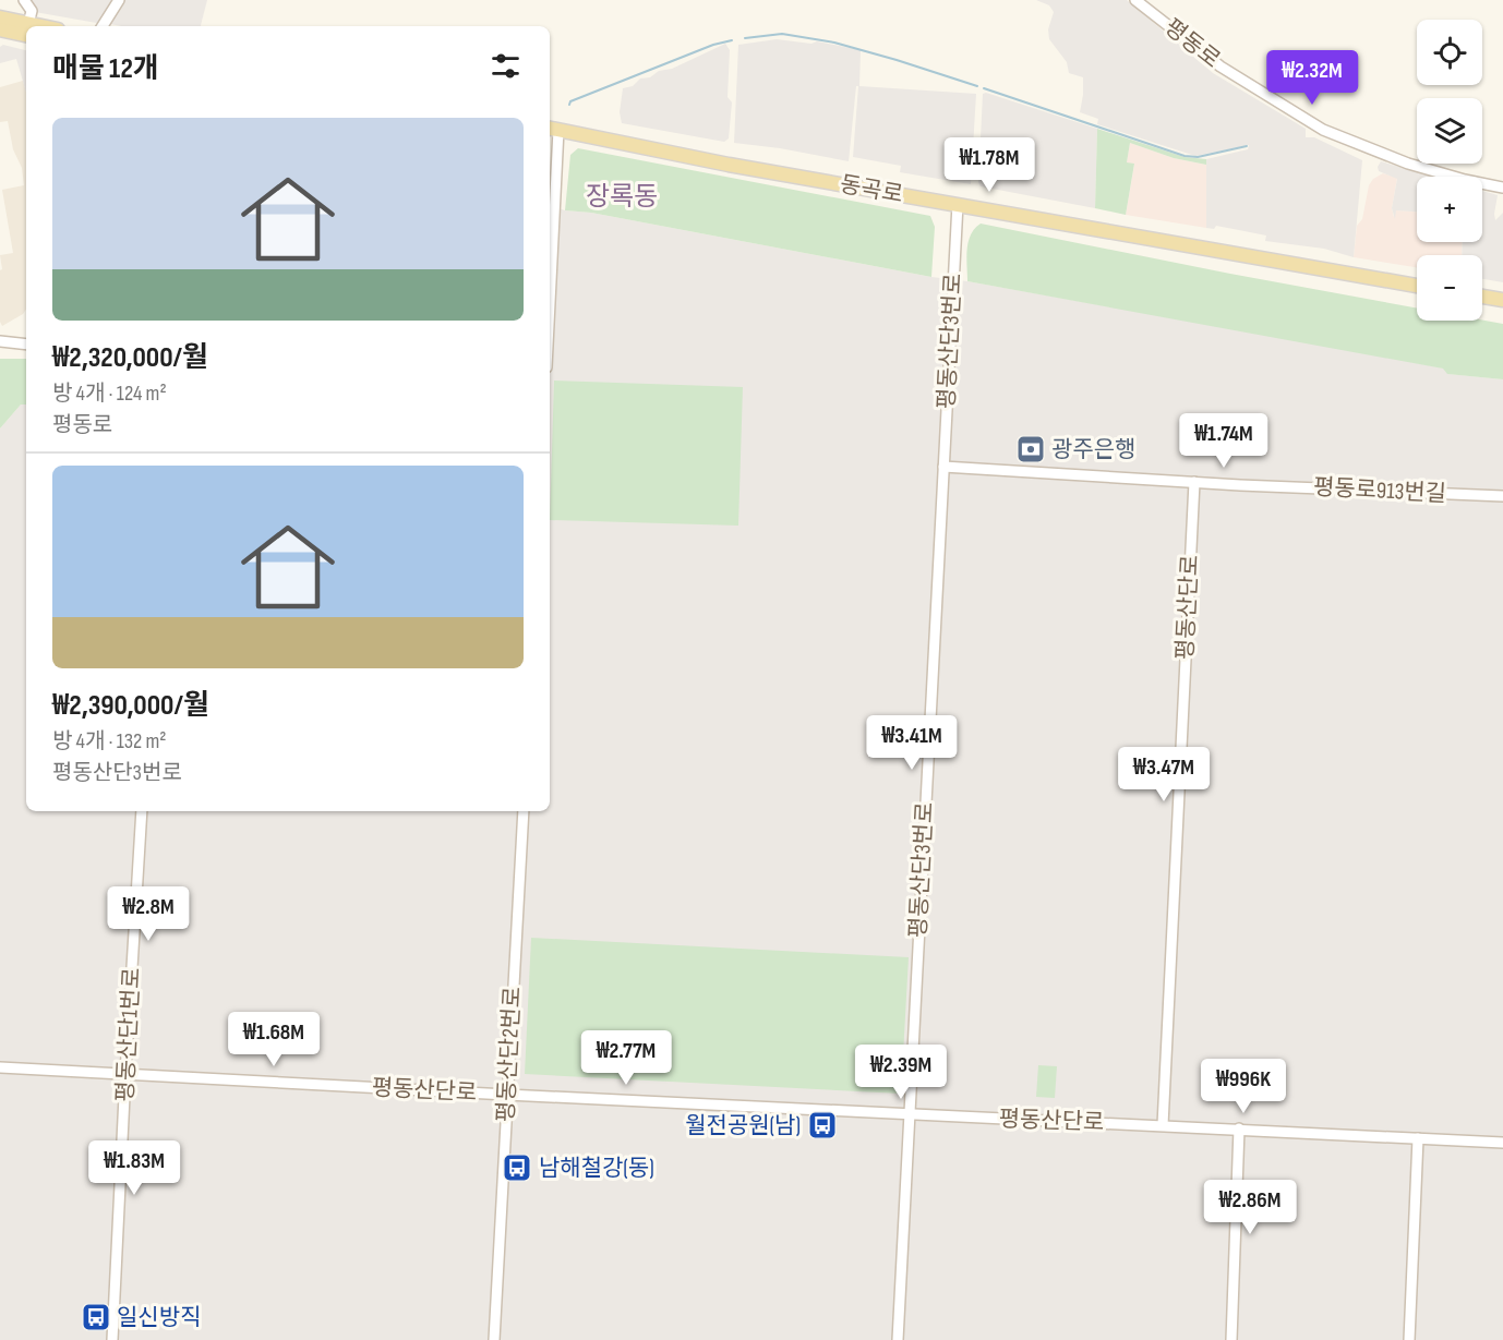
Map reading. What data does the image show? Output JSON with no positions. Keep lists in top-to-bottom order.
{
  "streets": {
    "main road": ["동곡로"],
    "street": [
      "평동로",
      "평동산단3번로",
      "평동로913번길",
      "평동산단로",
      "평동산단1번로",
      "평동산단2번로"
    ]
  },
  "crossings": [
    ["동곡로", "평동산단3번로"],
    ["평동산단3번로", "평동로913번길"],
    ["평동산단3번로", "평동산단로"],
    ["평동로913번길", "평동산단로"],
    ["평동산단로", "평동산단1번로"],
    ["평동산단로", "평동산단2번로"]
  ],
  "districts": ["장록동"],
  "places": {
    "bank": ["광주은행"],
    "bus stop": ["월전공원(남)", "남해철강(동)", "일신방직"]
  },
  "page": {
    "map_buttons": ["+", "−"],
    "heading": "매물 12개",
    "price": [
      "₩2.32M",
      "₩1.78M",
      "₩1.74M",
      "₩3.41M",
      "₩3.47M",
      "₩2.8M",
      "₩1.68M",
      "₩2.77M",
      "₩2.39M",
      "₩996K",
      "₩1.83M",
      "₩2.86M"
    ],
    "list": [
      {
        "name": "₩2,320,000/월",
        "note": "방 4개 · 124 m² · 평동로"
      },
      {
        "name": "₩2,390,000/월",
        "note": "방 4개 · 132 m² · 평동산단3번로"
      }
    ]
  }
}
